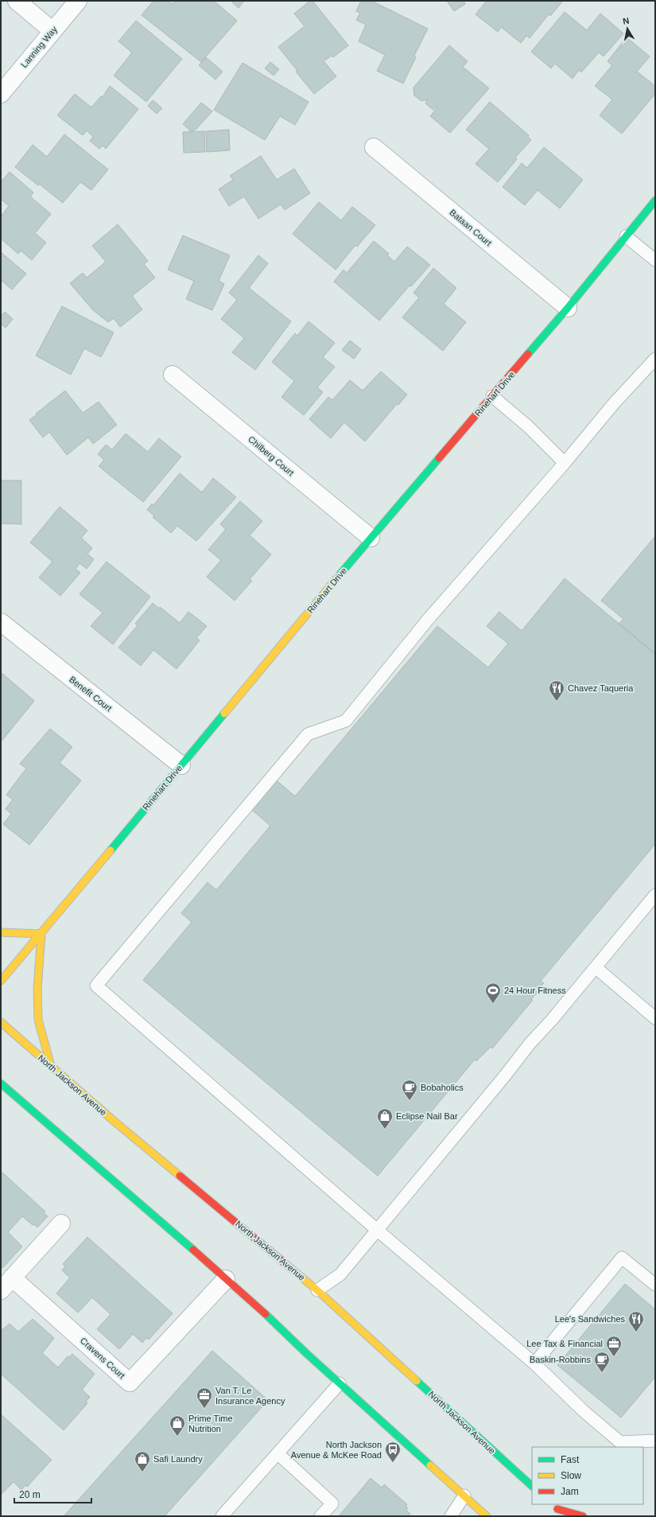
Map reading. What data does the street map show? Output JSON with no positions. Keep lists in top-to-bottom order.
{
  "streets": {
    "main road": ["Rinehart Drive", "North Jackson Avenue"],
    "street": [
      "Lanning Way",
      "Bataan Court",
      "Chilberg Court",
      "Benefit Court",
      "Cravens Court"
    ]
  },
  "crossings": [
    ["Bataan Court", "Rinehart Drive"],
    ["Rinehart Drive", "Chilberg Court"],
    ["Rinehart Drive", "Benefit Court"]
  ],
  "places": {
    "restaurant": ["Chavez Taqueria", "Lee's Sandwiches"],
    "sports": ["24 Hour Fitness"],
    "cafe": ["Bobaholics", "Baskin-Robbins"],
    "shop": ["Eclipse Nail Bar", "Prime Time Nutrition", "Safi Laundry"],
    "office": ["Lee Tax & Financial", "Van T. Le Insurance Agency"],
    "bus stop": ["North Jackson Avenue & McKee Road"]
  },
  "legend": ["Fast", "Slow", "Jam"],
  "scale_bar": "20 m",
  "north": "top"
}
